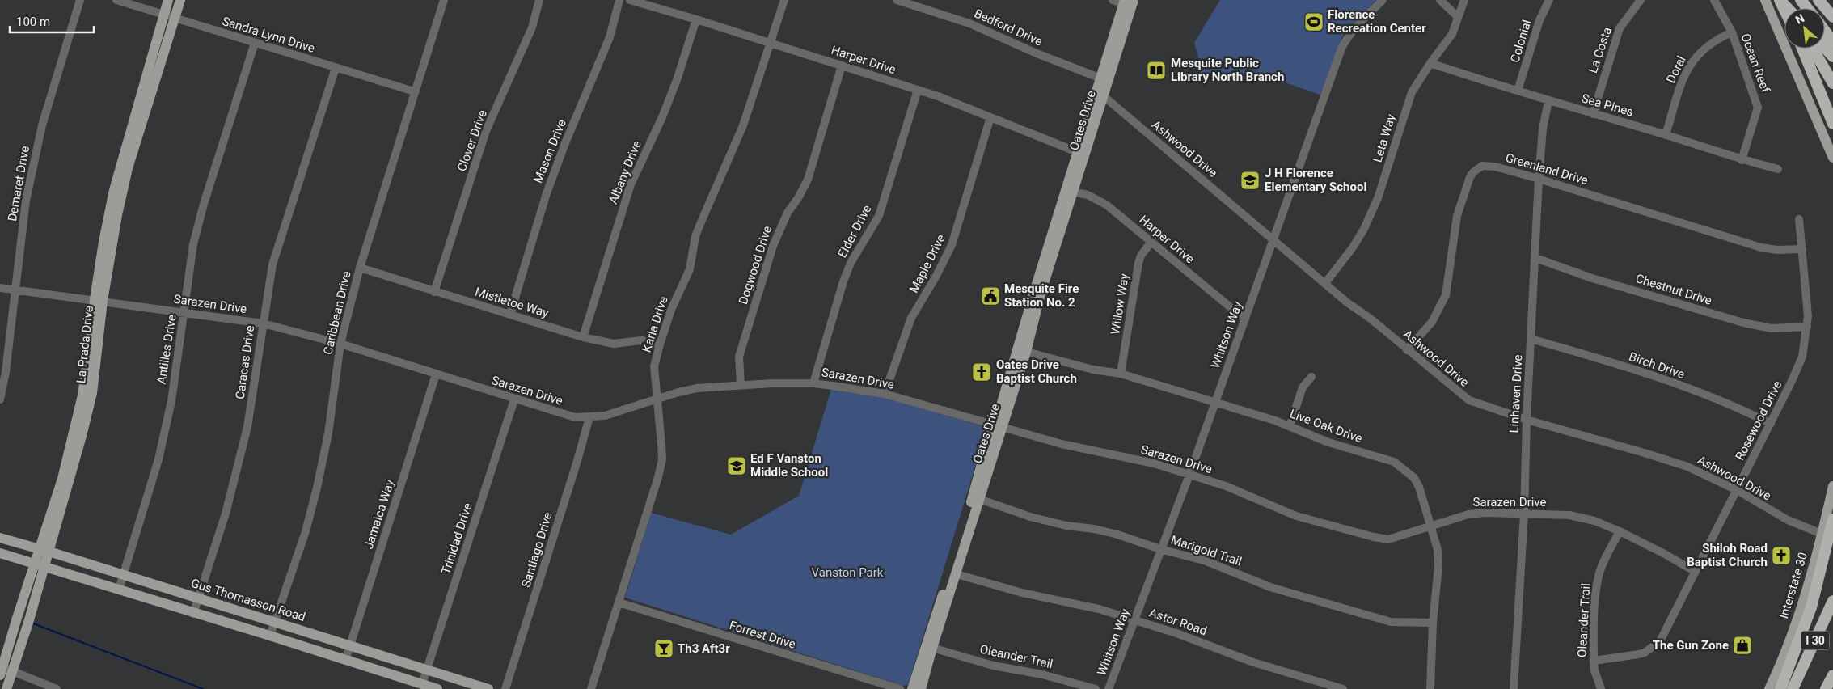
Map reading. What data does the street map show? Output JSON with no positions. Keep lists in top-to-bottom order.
{
  "streets": {
    "highway": ["I 30"],
    "main road": [
      "Oates Drive",
      "La Prada Drive",
      "Interstate 30",
      "Gus Thomasson Road"
    ],
    "street": [
      "Bedford Drive",
      "Sandra Lynn Drive",
      "Colonial",
      "La Costa",
      "Harper Drive",
      "Ocean Reef",
      "Doral",
      "Sea Pines",
      "Leta Way",
      "Clover Drive",
      "Ashwood Drive",
      "Mason Drive",
      "Greenland Drive",
      "Albany Drive",
      "Demaret Drive",
      "Elder Drive",
      "Maple Drive",
      "Dogwood Drive",
      "Chestnut Drive",
      "Mistletoe Way",
      "Sarazen Drive",
      "Willow Way",
      "Caribbean Drive",
      "Karla Drive",
      "Whitson Way",
      "Antilles Drive",
      "Caracas Drive",
      "Birch Drive",
      "Linhaven Drive",
      "Rosewood Drive",
      "Live Oak Drive",
      "Jamaica Way",
      "Trinidad Drive",
      "Santiago Drive",
      "Marigold Trail",
      "Oleander Trail",
      "Astor Road",
      "Forrest Drive"
    ]
  },
  "crossings": [
    ["Bedford Drive", "Oates Drive"],
    ["Sandra Lynn Drive", "Caribbean Drive"],
    ["Sandra Lynn Drive", "La Prada Drive"],
    ["Sandra Lynn Drive", "Antilles Drive"],
    ["Sandra Lynn Drive", "Caracas Drive"],
    ["Colonial", "Sea Pines"],
    ["La Costa", "Sea Pines"],
    ["Harper Drive", "Oates Drive"],
    ["Harper Drive", "Albany Drive"],
    ["Harper Drive", "Elder Drive"],
    ["Harper Drive", "Maple Drive"],
    ["Harper Drive", "Dogwood Drive"],
    ["Harper Drive", "Willow Way"],
    ["Harper Drive", "Karla Drive"],
    ["Harper Drive", "Whitson Way"],
    ["Ocean Reef", "Doral"],
    ["Ocean Reef", "Sea Pines"],
    ["Doral", "Sea Pines"],
    ["Sea Pines", "Leta Way"],
    ["Sea Pines", "Linhaven Drive"],
    ["Oates Drive", "Ashwood Drive"],
    ["Oates Drive", "Sarazen Drive"],
    ["Oates Drive", "Live Oak Drive"],
    ["Oates Drive", "Marigold Trail"],
    ["Oates Drive", "Oleander Trail"],
    ["Oates Drive", "Astor Road"],
    ["Leta Way", "Ashwood Drive"],
    ["Clover Drive", "Mistletoe Way"],
    ["Ashwood Drive", "Greenland Drive"],
    ["Ashwood Drive", "Whitson Way"],
    ["Ashwood Drive", "Linhaven Drive"],
    ["Ashwood Drive", "Rosewood Drive"],
    ["Ashwood Drive", "Interstate 30"],
    ["Mason Drive", "Mistletoe Way"],
    ["Greenland Drive", "Linhaven Drive"],
    ["Greenland Drive", "Rosewood Drive"],
    ["Albany Drive", "Mistletoe Way"],
    ["Demaret Drive", "Sarazen Drive"],
    ["Elder Drive", "Sarazen Drive"],
    ["Maple Drive", "Sarazen Drive"],
    ["Dogwood Drive", "Sarazen Drive"],
    ["Chestnut Drive", "Linhaven Drive"],
    ["Chestnut Drive", "Rosewood Drive"],
    ["Mistletoe Way", "Caribbean Drive"],
    ["Mistletoe Way", "Karla Drive"],
    ["Sarazen Drive", "Caribbean Drive"],
    ["Sarazen Drive", "Karla Drive"],
    ["Sarazen Drive", "Whitson Way"],
    ["Sarazen Drive", "La Prada Drive"],
    ["Sarazen Drive", "Antilles Drive"],
    ["Sarazen Drive", "Caracas Drive"],
    ["Sarazen Drive", "Linhaven Drive"],
    ["Sarazen Drive", "Rosewood Drive"],
    ["Sarazen Drive", "Live Oak Drive"],
    ["Sarazen Drive", "Jamaica Way"],
    ["Sarazen Drive", "Trinidad Drive"],
    ["Sarazen Drive", "Santiago Drive"],
    ["Sarazen Drive", "Oleander Trail"],
    ["Willow Way", "Live Oak Drive"],
    ["Caribbean Drive", "Gus Thomasson Road"],
    ["Karla Drive", "Forrest Drive"],
    ["Whitson Way", "Live Oak Drive"],
    ["Whitson Way", "Marigold Trail"],
    ["Whitson Way", "Astor Road"],
    ["La Prada Drive", "Gus Thomasson Road"],
    ["Antilles Drive", "Gus Thomasson Road"],
    ["Caracas Drive", "Gus Thomasson Road"],
    ["Birch Drive", "Linhaven Drive"],
    ["Birch Drive", "Rosewood Drive"],
    ["Rosewood Drive", "Oleander Trail"],
    ["Live Oak Drive", "Marigold Trail"],
    ["Jamaica Way", "Gus Thomasson Road"],
    ["Trinidad Drive", "Gus Thomasson Road"]
  ],
  "parks": ["Vanston Park"],
  "places": {
    "sports": ["Florence Recreation Center"],
    "library": ["Mesquite Public Library North Branch"],
    "school or university": ["J H Florence Elementary School", "Ed F Vanston Middle School"],
    "public building": ["Mesquite Fire Station No. 2"],
    "church": ["Oates Drive Baptist Church", "Shiloh Road Baptist Church"],
    "shop": ["The Gun Zone"],
    "bar": ["Th3 Aft3r"]
  },
  "scale_bar": "100 m",
  "north": "top left"
}
